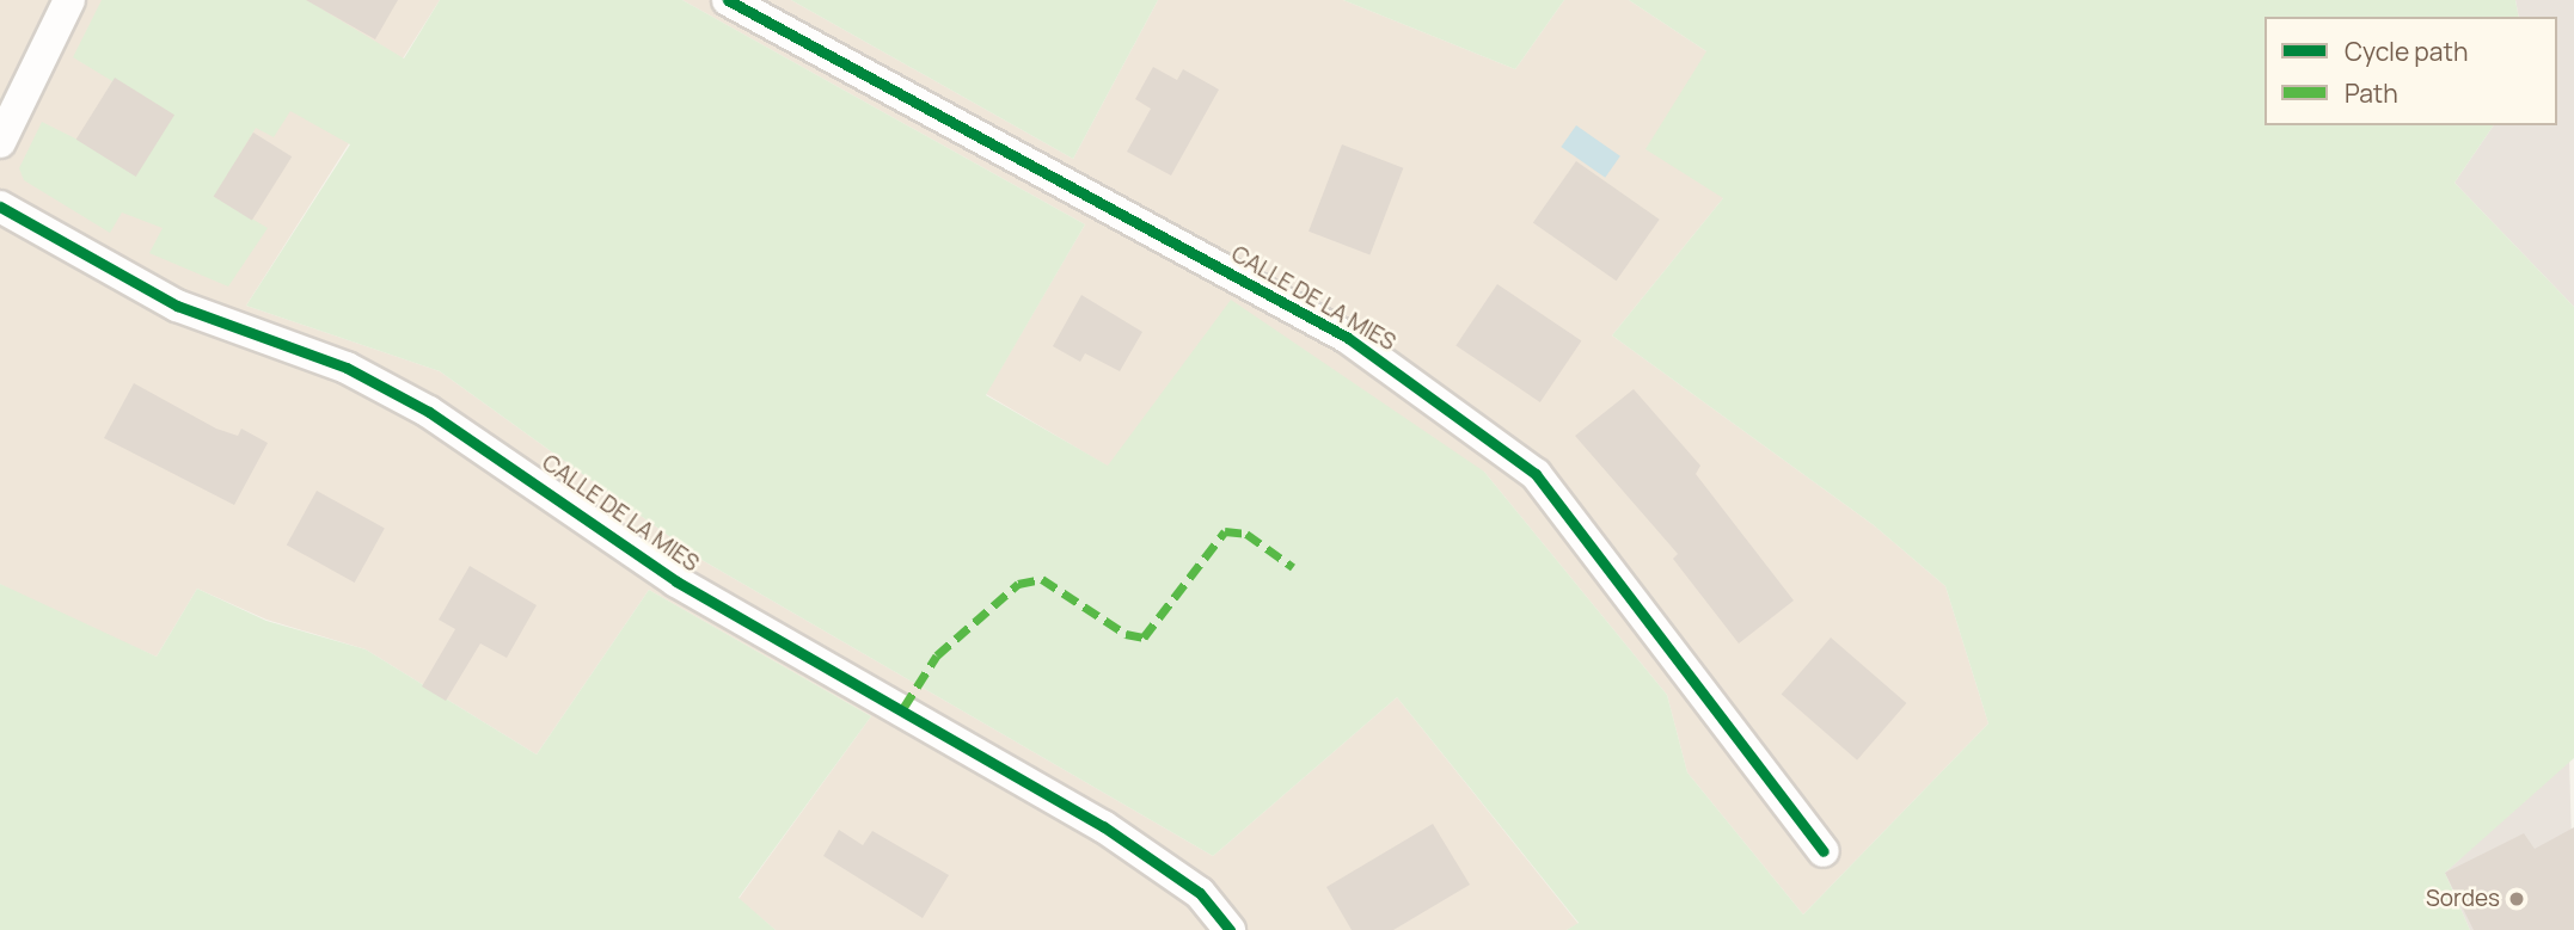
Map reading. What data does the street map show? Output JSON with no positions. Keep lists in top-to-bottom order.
{
  "streets": {
    "street": ["CALLE DE LA MIES"]
  },
  "places": ["Sordes"],
  "legend": ["Cycle path", "Path"]
}
